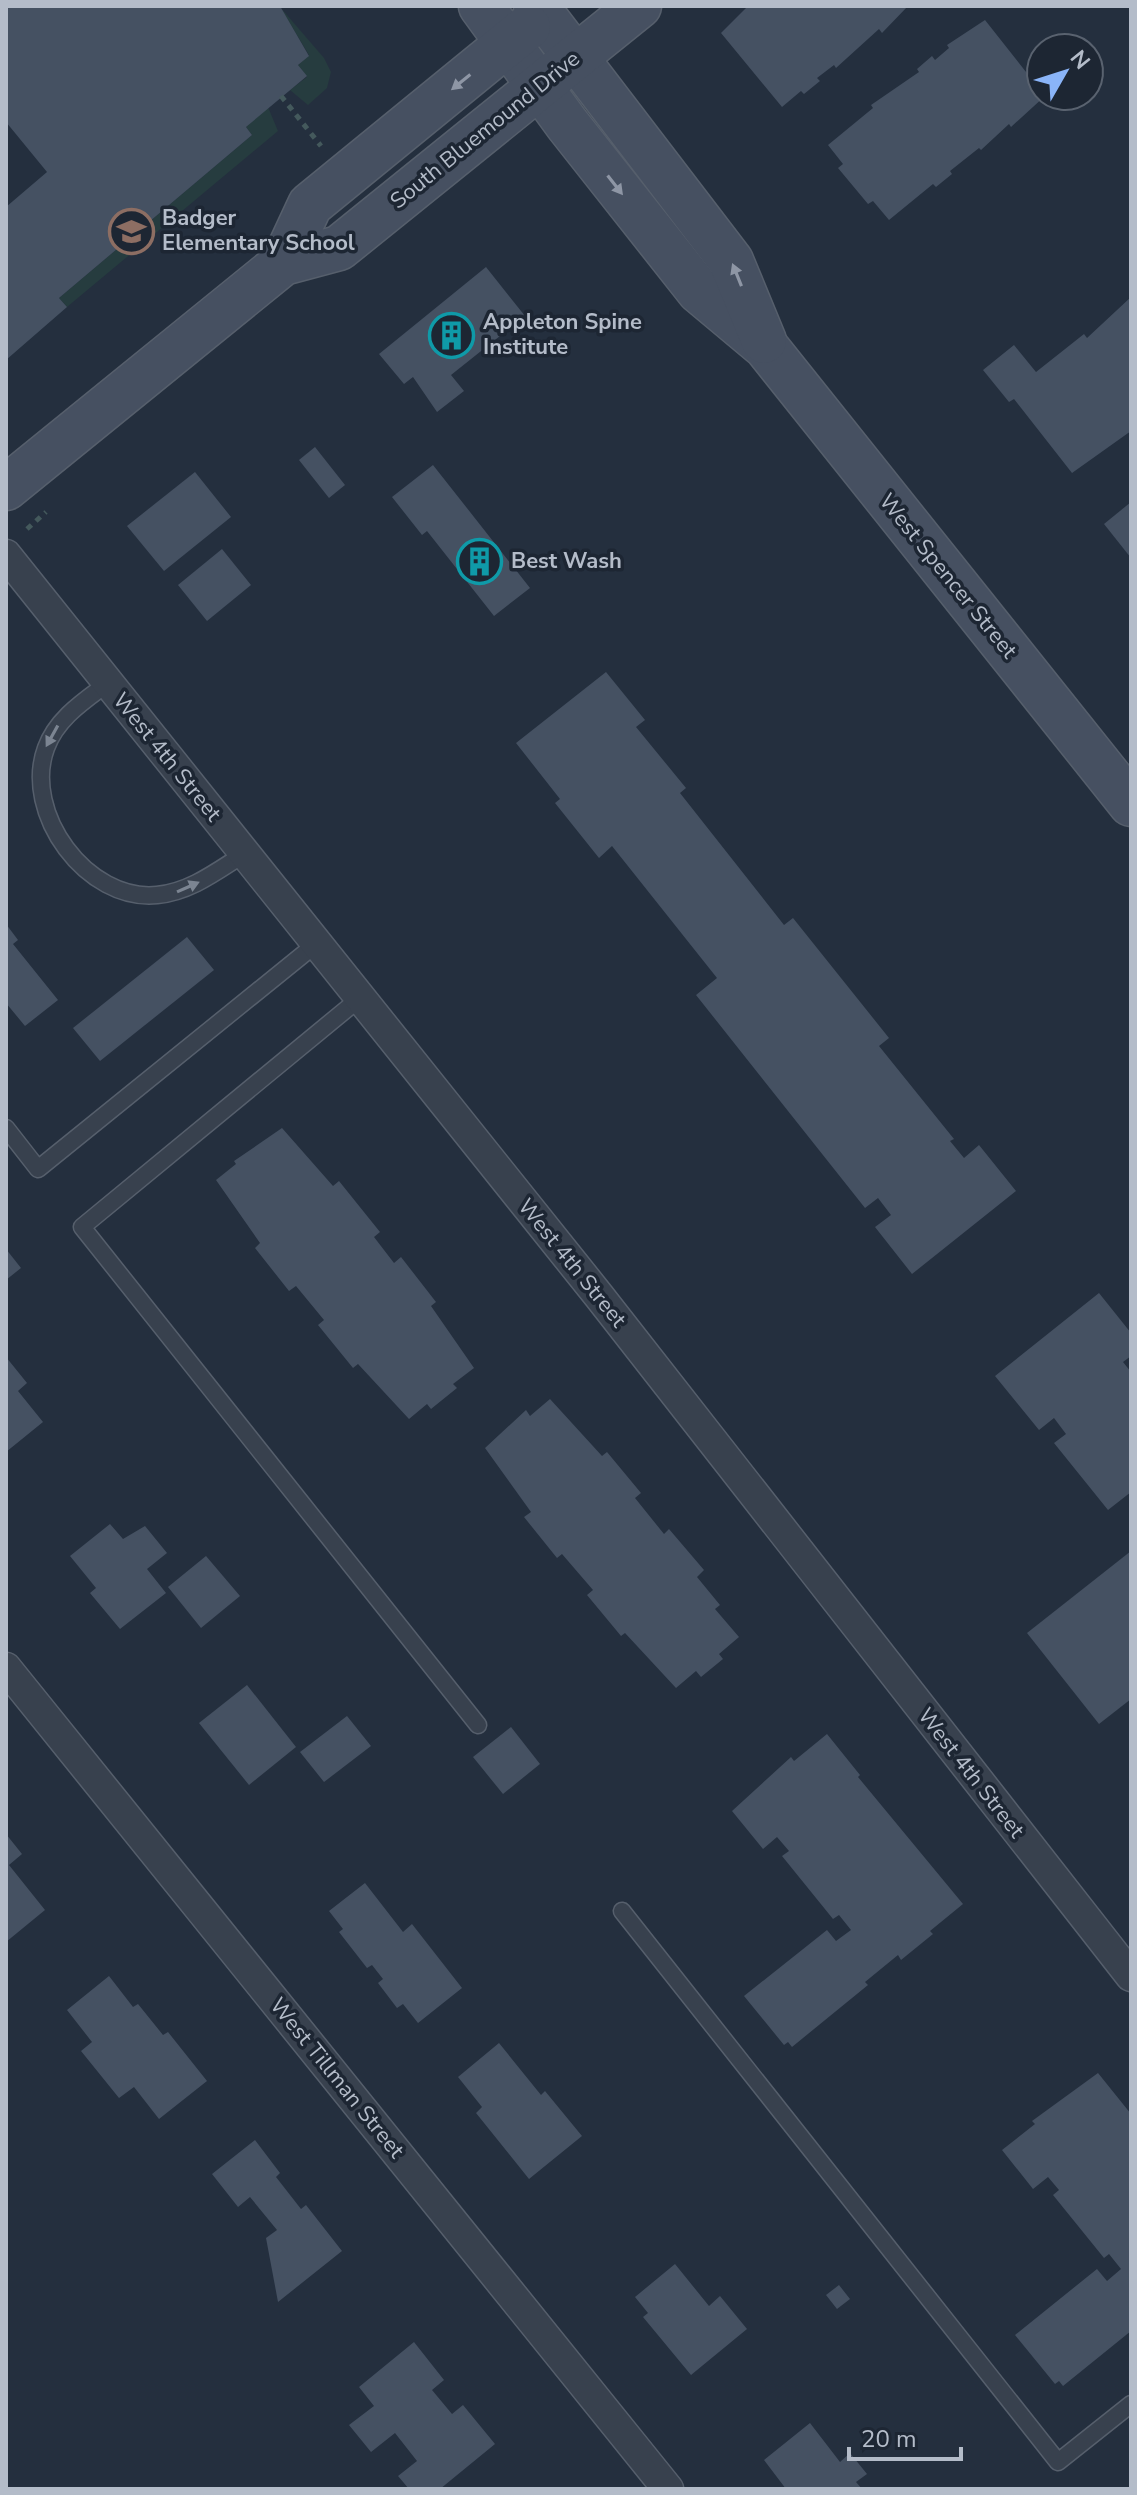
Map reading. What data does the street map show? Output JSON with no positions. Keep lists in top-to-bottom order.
{
  "streets": {
    "street": [
      "South Bluemound Drive",
      "West Spencer Street",
      "West 4th Street",
      "West Tillman Street"
    ]
  },
  "crossings": [
    ["South Bluemound Drive", "West Spencer Street"]
  ],
  "places": {
    "school or university": ["Badger Elementary School"],
    "building": ["Appleton Spine Institute", "Best Wash"]
  },
  "scale_bar": "20 m",
  "north": "top right"
}
